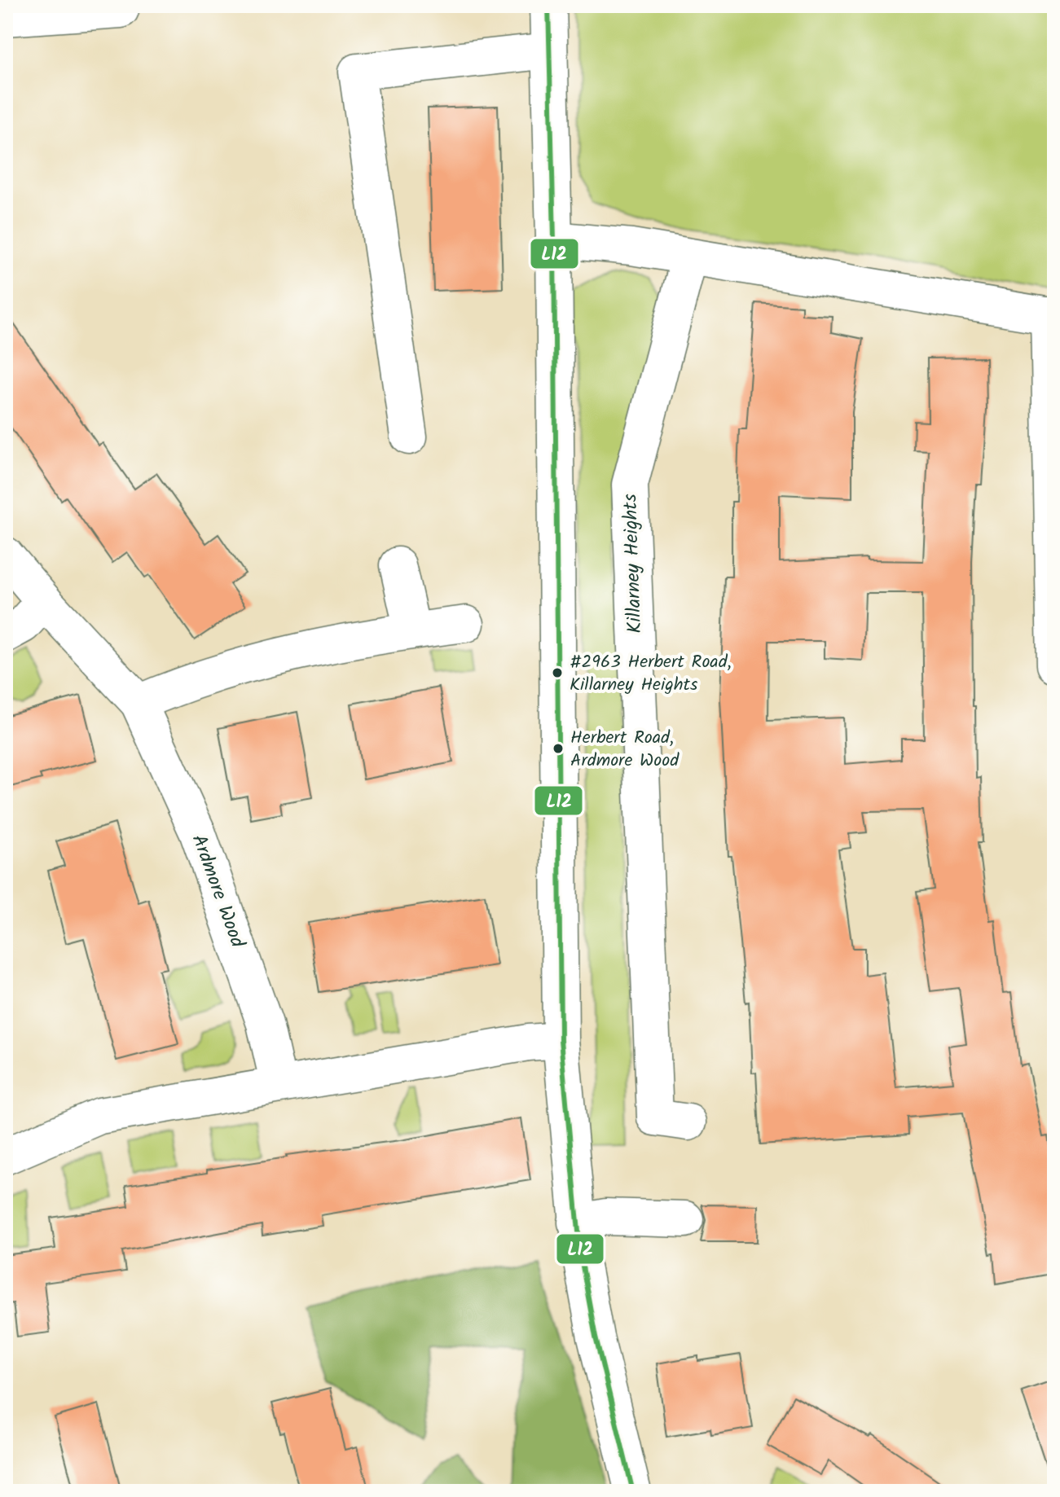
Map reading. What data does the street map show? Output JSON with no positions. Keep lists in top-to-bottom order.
{
  "streets": {
    "street": ["Killarney Heights", "Ardmore Wood"]
  },
  "places": ["#2963 Herbert Road, Killarney Heights", "Herbert Road, Ardmore Wood"],
  "lines": ["transit line L12"]
}
